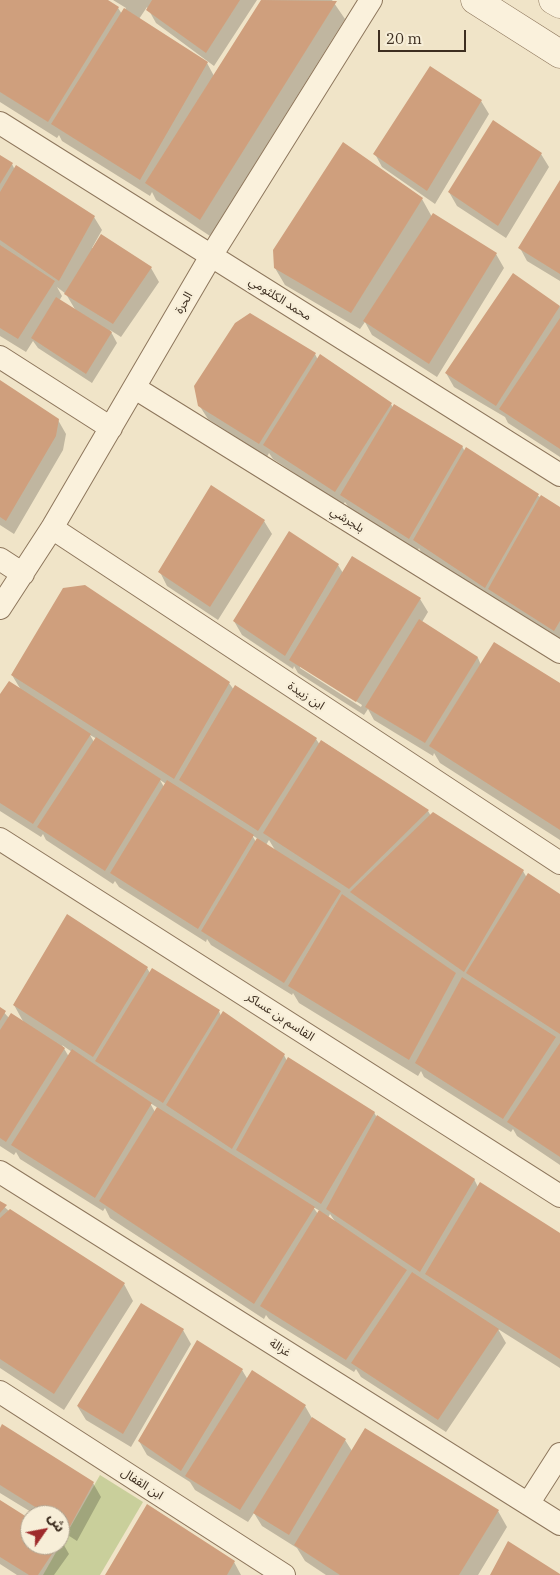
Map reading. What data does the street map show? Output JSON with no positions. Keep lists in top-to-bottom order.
{
  "streets": {
    "street": [
      "محمد الكلثومي",
      "الحرة",
      "بلجرشي",
      "ابن زبيدة",
      "القاسم بن عساكر",
      "غزالة",
      "ابن القفال"
    ]
  },
  "crossings": [
    ["محمد الكلثومي", "الحرة"],
    ["الحرة", "بلجرشي"],
    ["الحرة", "ابن زبيدة"]
  ],
  "scale_bar": "20 m",
  "north": "top right"
}
